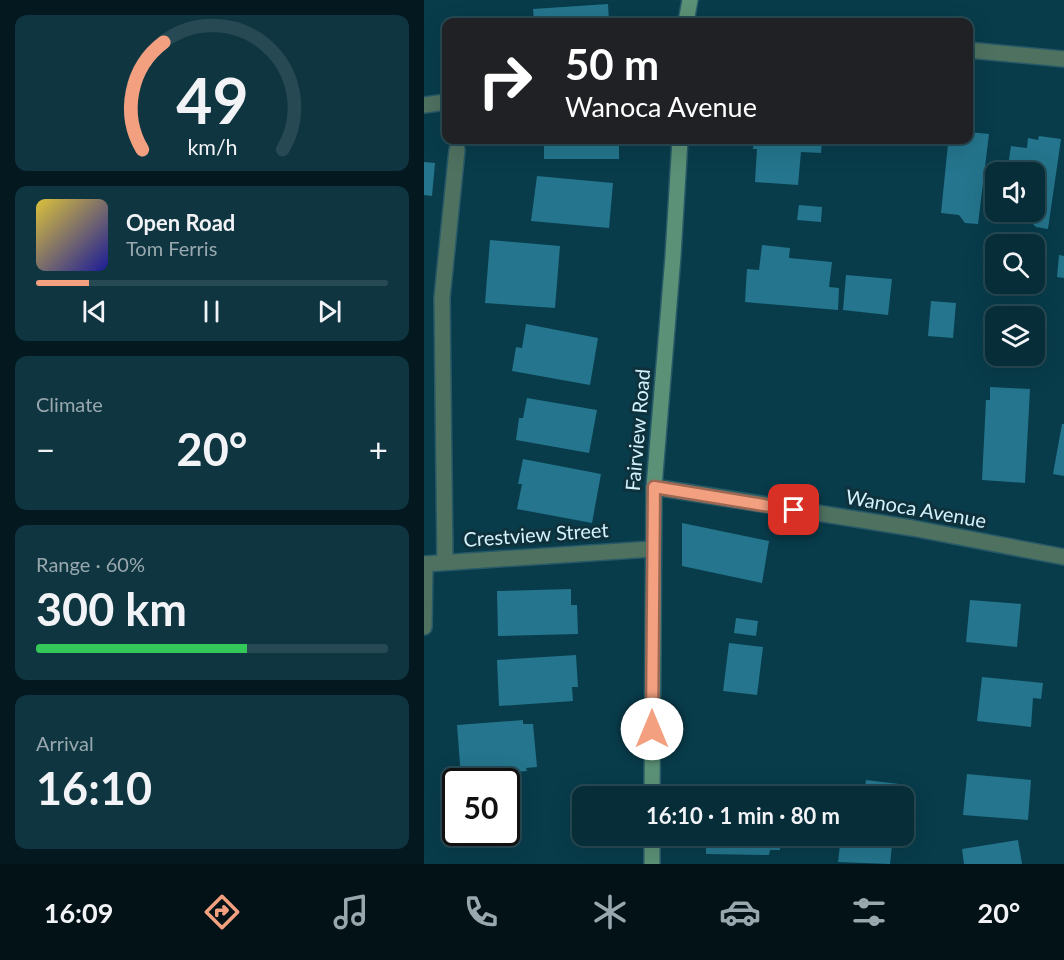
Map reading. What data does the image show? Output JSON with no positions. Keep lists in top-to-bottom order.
{
  "streets": {
    "main road": ["Fairview Road"],
    "street": ["Wanoca Avenue", "Crestview Street"]
  },
  "crossings": [
    ["Fairview Road", "Wanoca Avenue"],
    ["Fairview Road", "Crestview Street"]
  ],
  "page": {
    "turn": ["50 m", "Wanoca Avenue"],
    "song": ["Open Road", "Tom Ferris"],
    "tile": [
      "Climate",
      ["Range · 60%", "300 km"],
      ["Arrival", "16:10"]
    ],
    "heat": ["−", "20°", "+"],
    "limit": "50",
    "trip": "16:10 · 1 min · 80 m",
    "tabs": ["16:09", "20°"],
    "gauge": ["49", "km/h"]
  }
}
